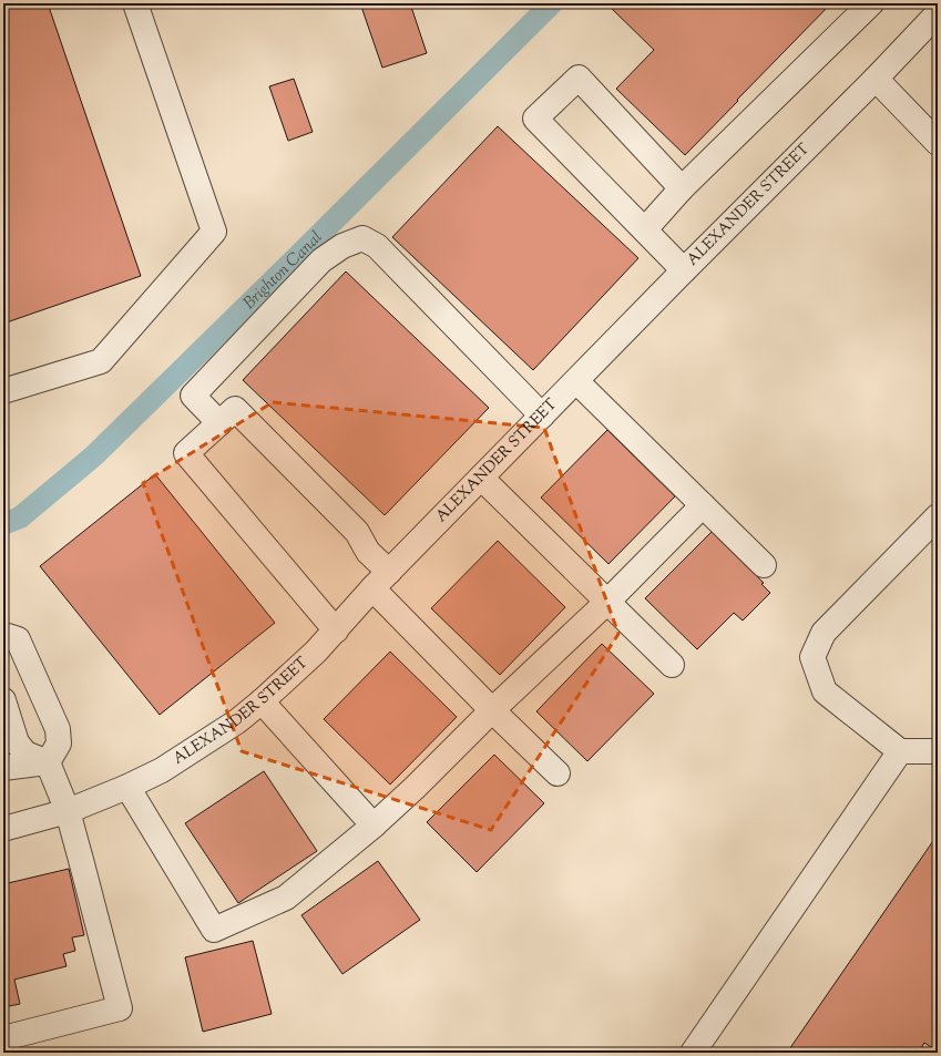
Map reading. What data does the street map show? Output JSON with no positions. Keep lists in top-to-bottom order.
{
  "streets": {
    "street": ["ALEXANDER STREET"]
  },
  "water": ["Brighton Canal"]
}
